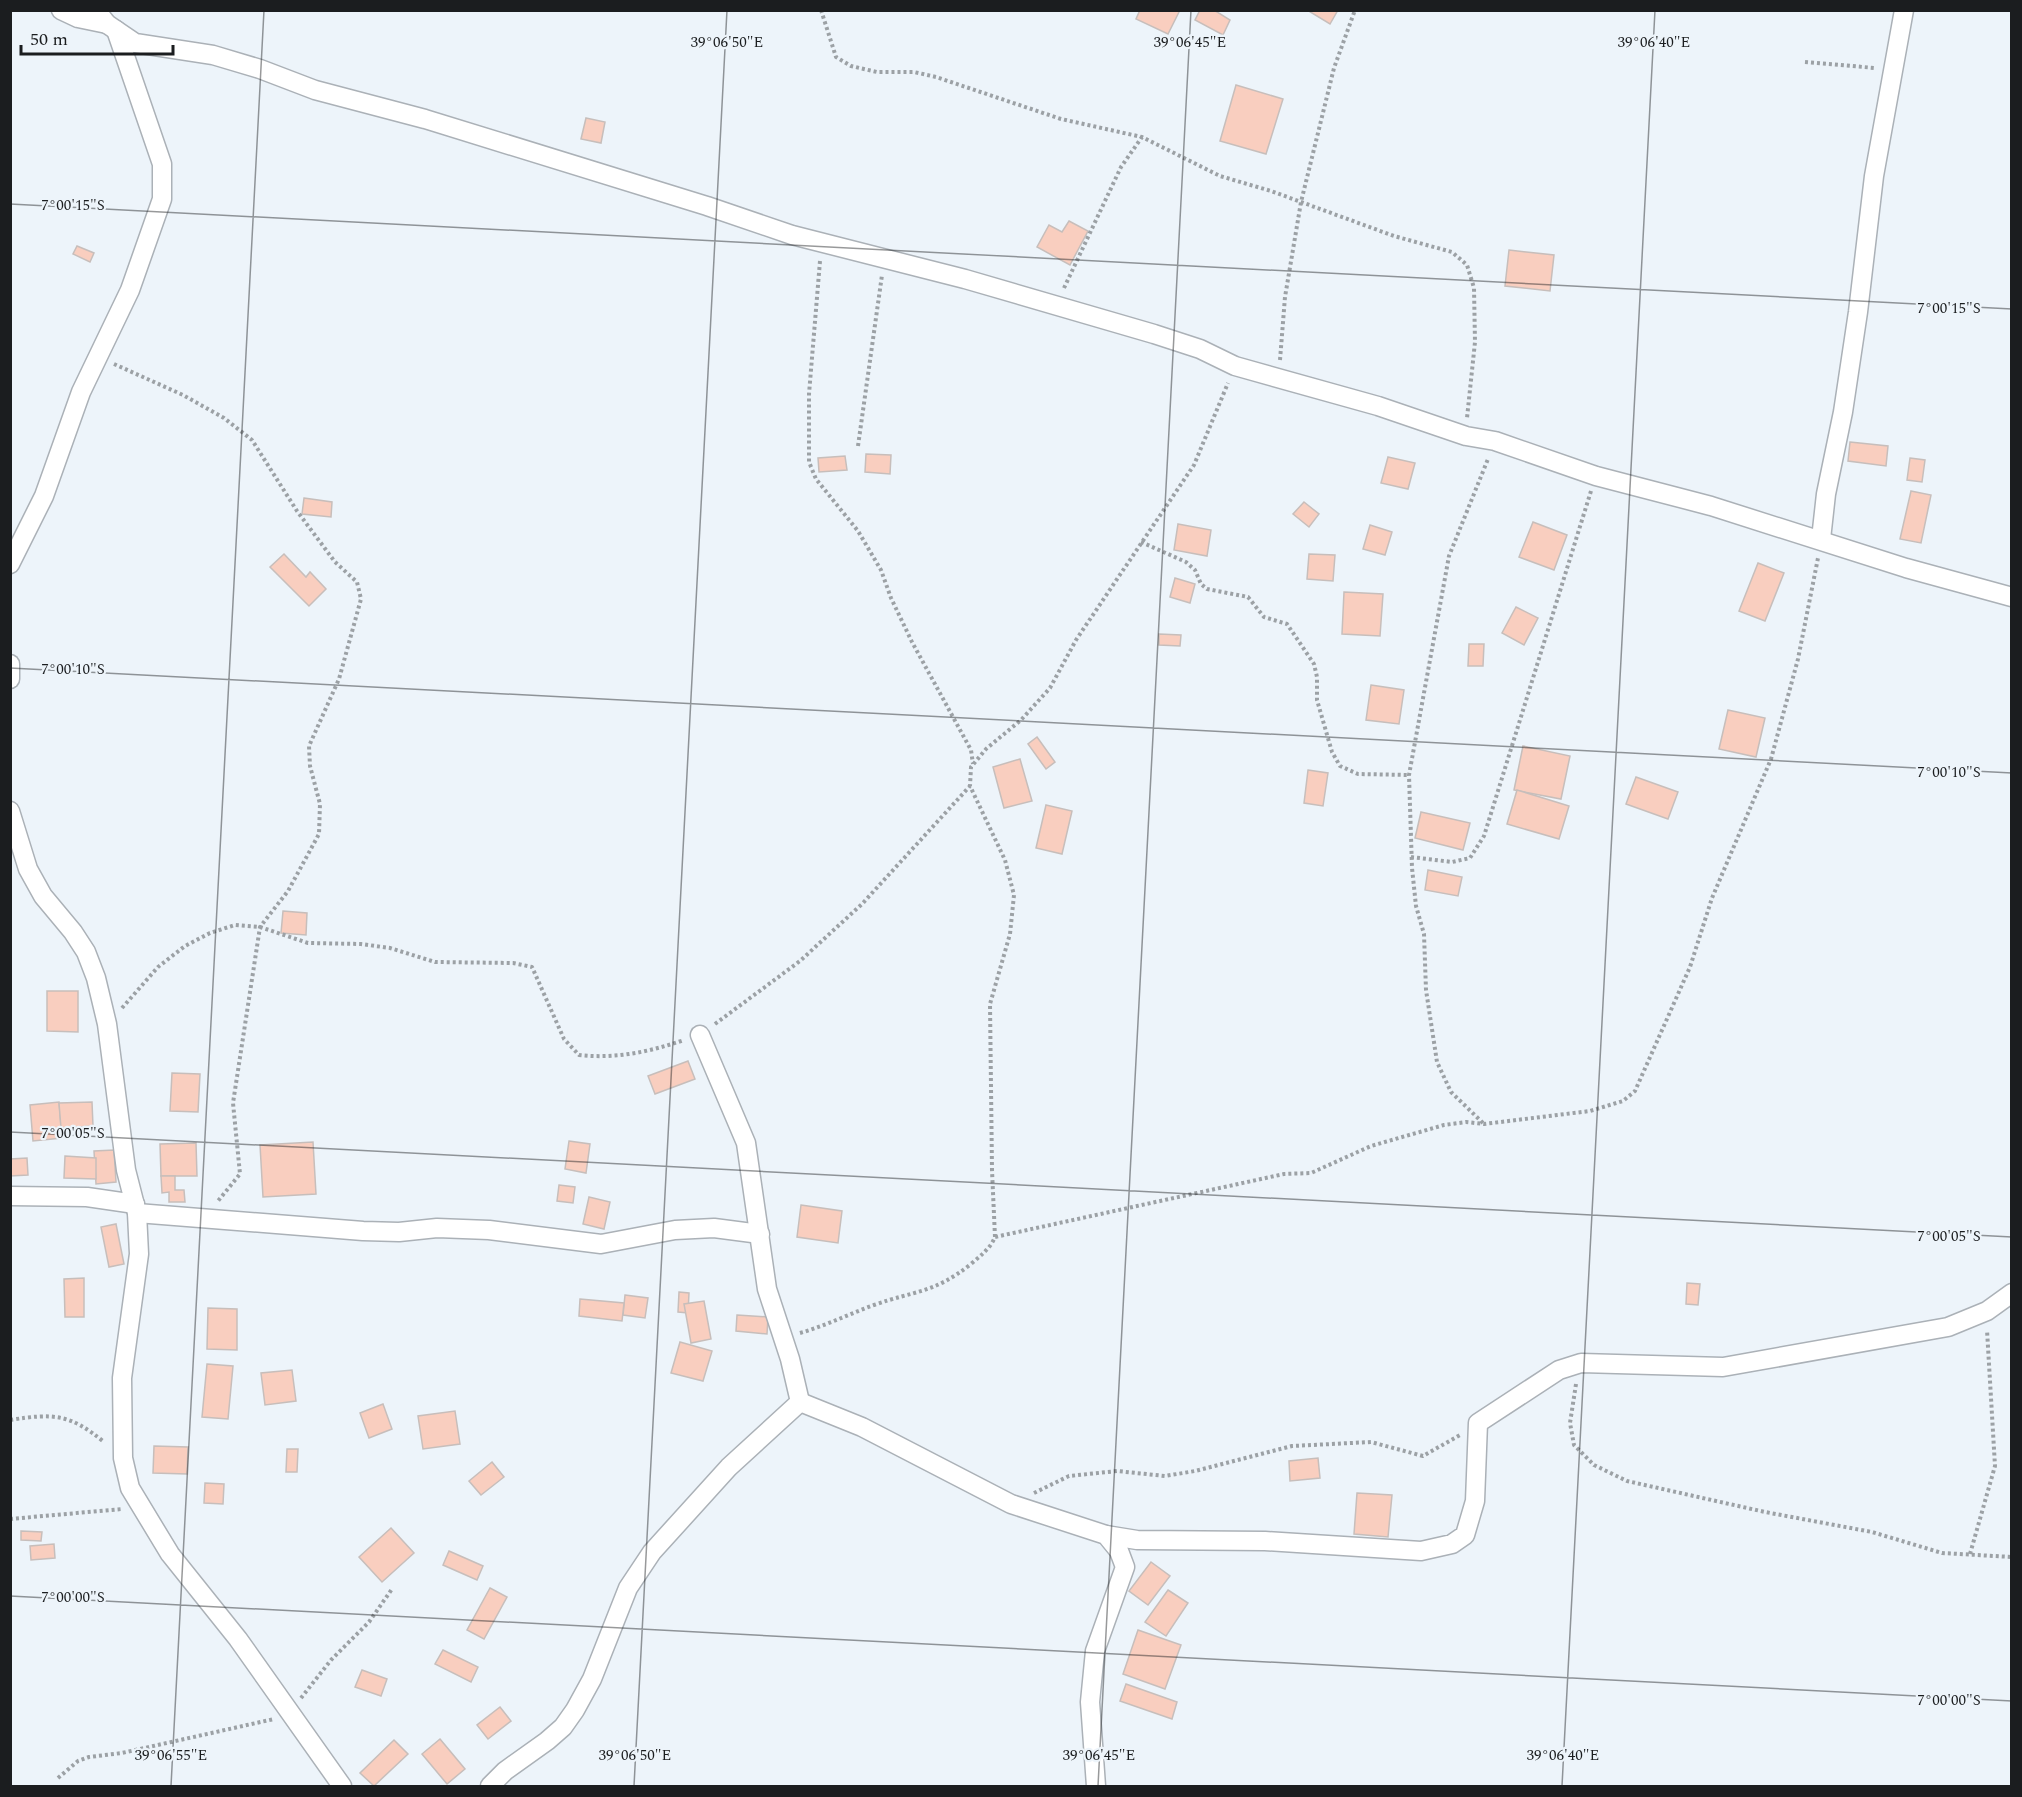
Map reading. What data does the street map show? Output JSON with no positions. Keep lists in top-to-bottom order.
{
  "scale_bar": "50 m",
  "coordinates": [
    "39°06'50\"E",
    "39°06'45\"E",
    "39°06'40\"E",
    "7°00'15\"S",
    "7°00'10\"S",
    "7°00'05\"S",
    "7°00'00\"S",
    "39°06'55\"E"
  ]
}
